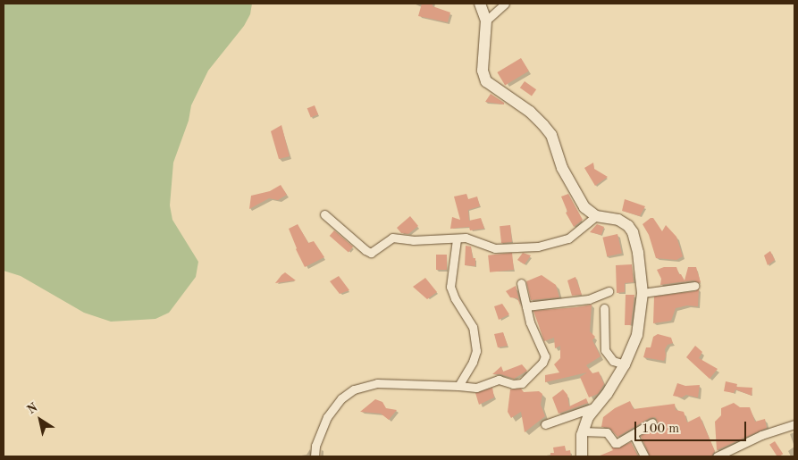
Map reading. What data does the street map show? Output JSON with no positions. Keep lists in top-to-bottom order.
{
  "scale_bar": "100 m",
  "north": "top left"
}
